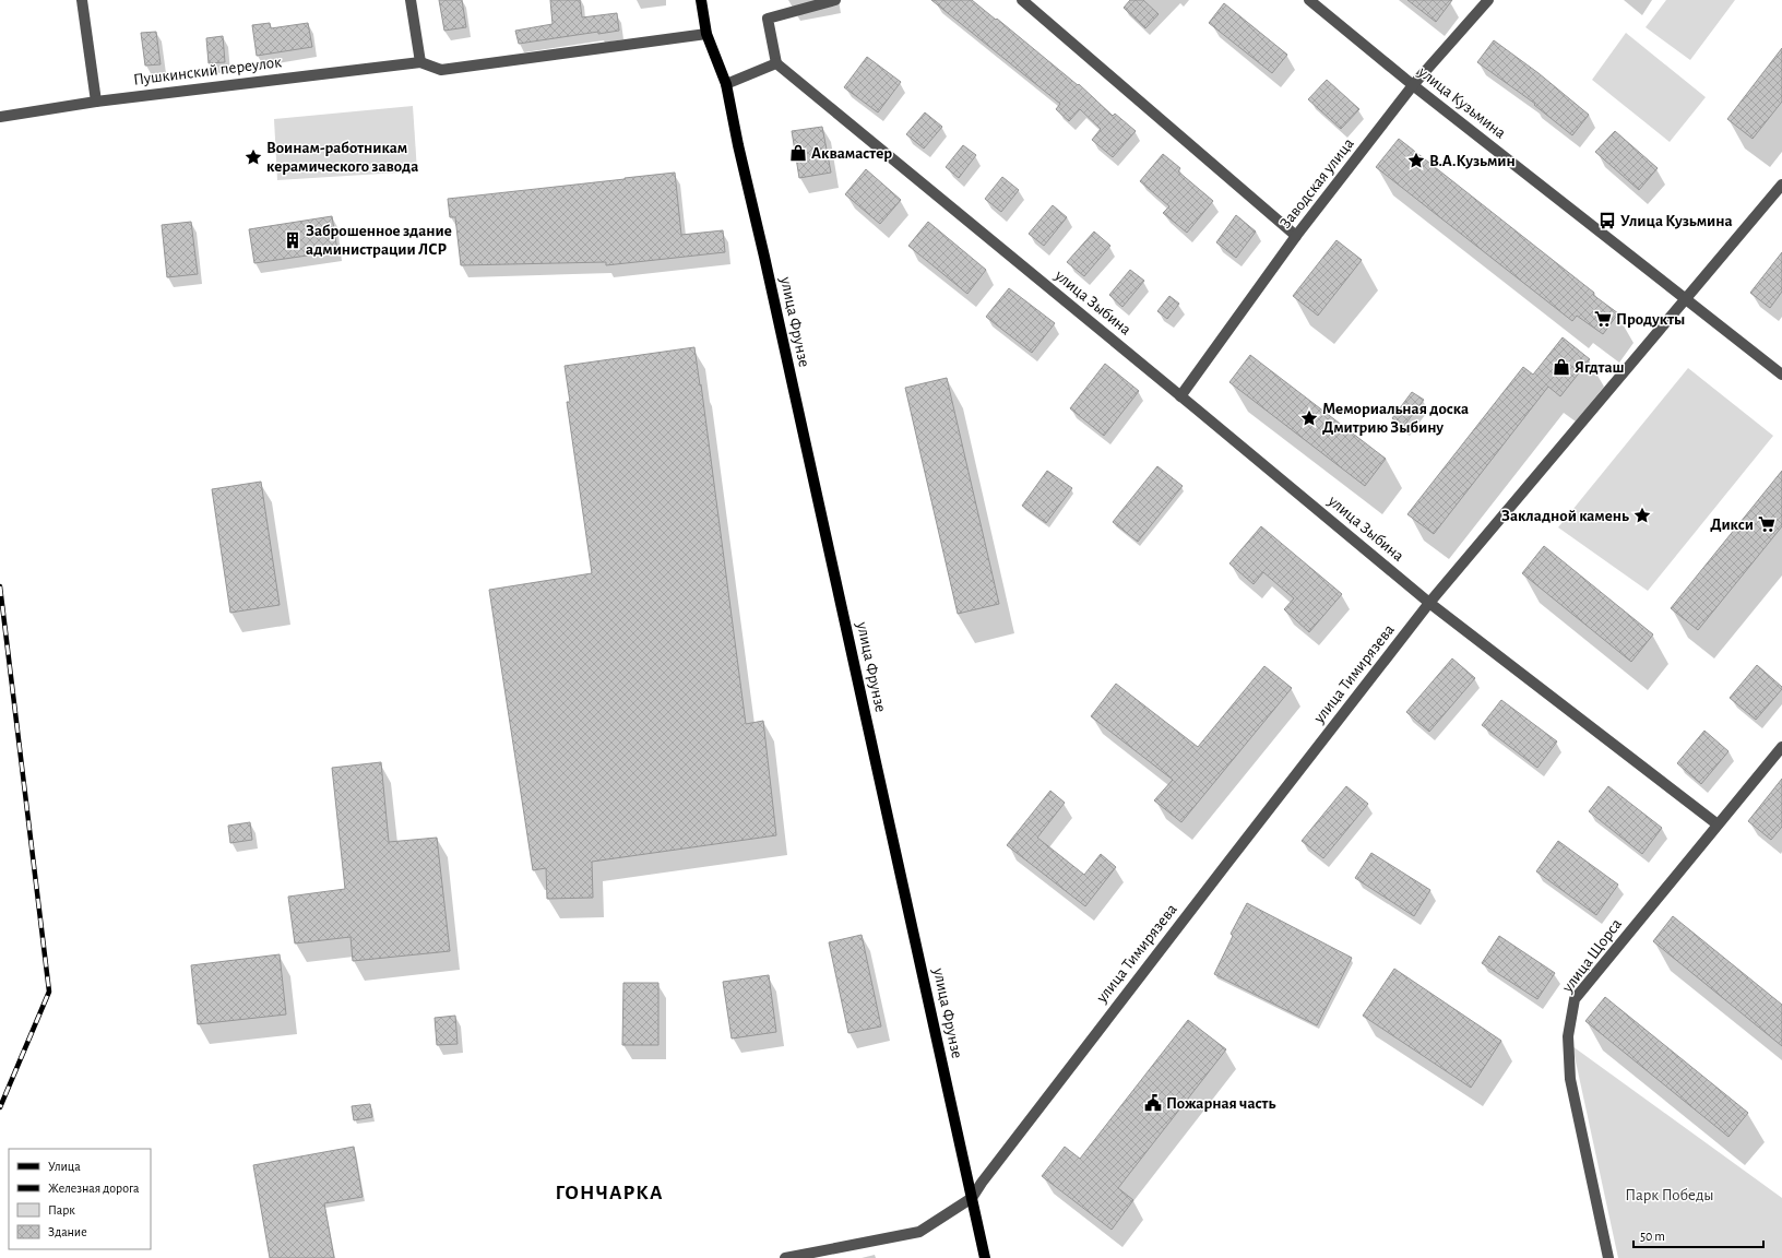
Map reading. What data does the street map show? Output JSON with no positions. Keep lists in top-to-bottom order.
{
  "streets": {
    "main road": ["улица Фрунзе"],
    "street": [
      "Пушкинский переулок",
      "улица Кузьмина",
      "Заводская улица",
      "улица Зыбина",
      "улица Тимирязева",
      "улица Щорса"
    ]
  },
  "crossings": [
    ["улица Кузьмина", "Заводская улица"],
    ["улица Кузьмина", "улица Тимирязева"],
    ["Заводская улица", "улица Зыбина"],
    ["улица Зыбина", "улица Тимирязева"],
    ["улица Зыбина", "улица Щорса"],
    ["улица Фрунзе", "улица Тимирязева"]
  ],
  "districts": ["ГОНЧАРКА"],
  "parks": ["Парк Победы"],
  "places": {
    "shop": ["Аквамастер", "Ягдташ"],
    "place": [
      "Воинам-работникам керамического завода",
      "В.А.Кузьмин",
      "Мемориальная доска Дмитрию Зыбину",
      "Закладной камень"
    ],
    "bus stop": ["Улица Кузьмина"],
    "building": ["Заброшенное здание администрации ЛСР"],
    "supermarket": ["Продукты", "Дикси"],
    "public building": ["Пожарная часть"]
  },
  "legend": [
    "Улица",
    "Железная дорога",
    "Парк",
    "Здание"
  ],
  "scale_bar": "50 m"
}
